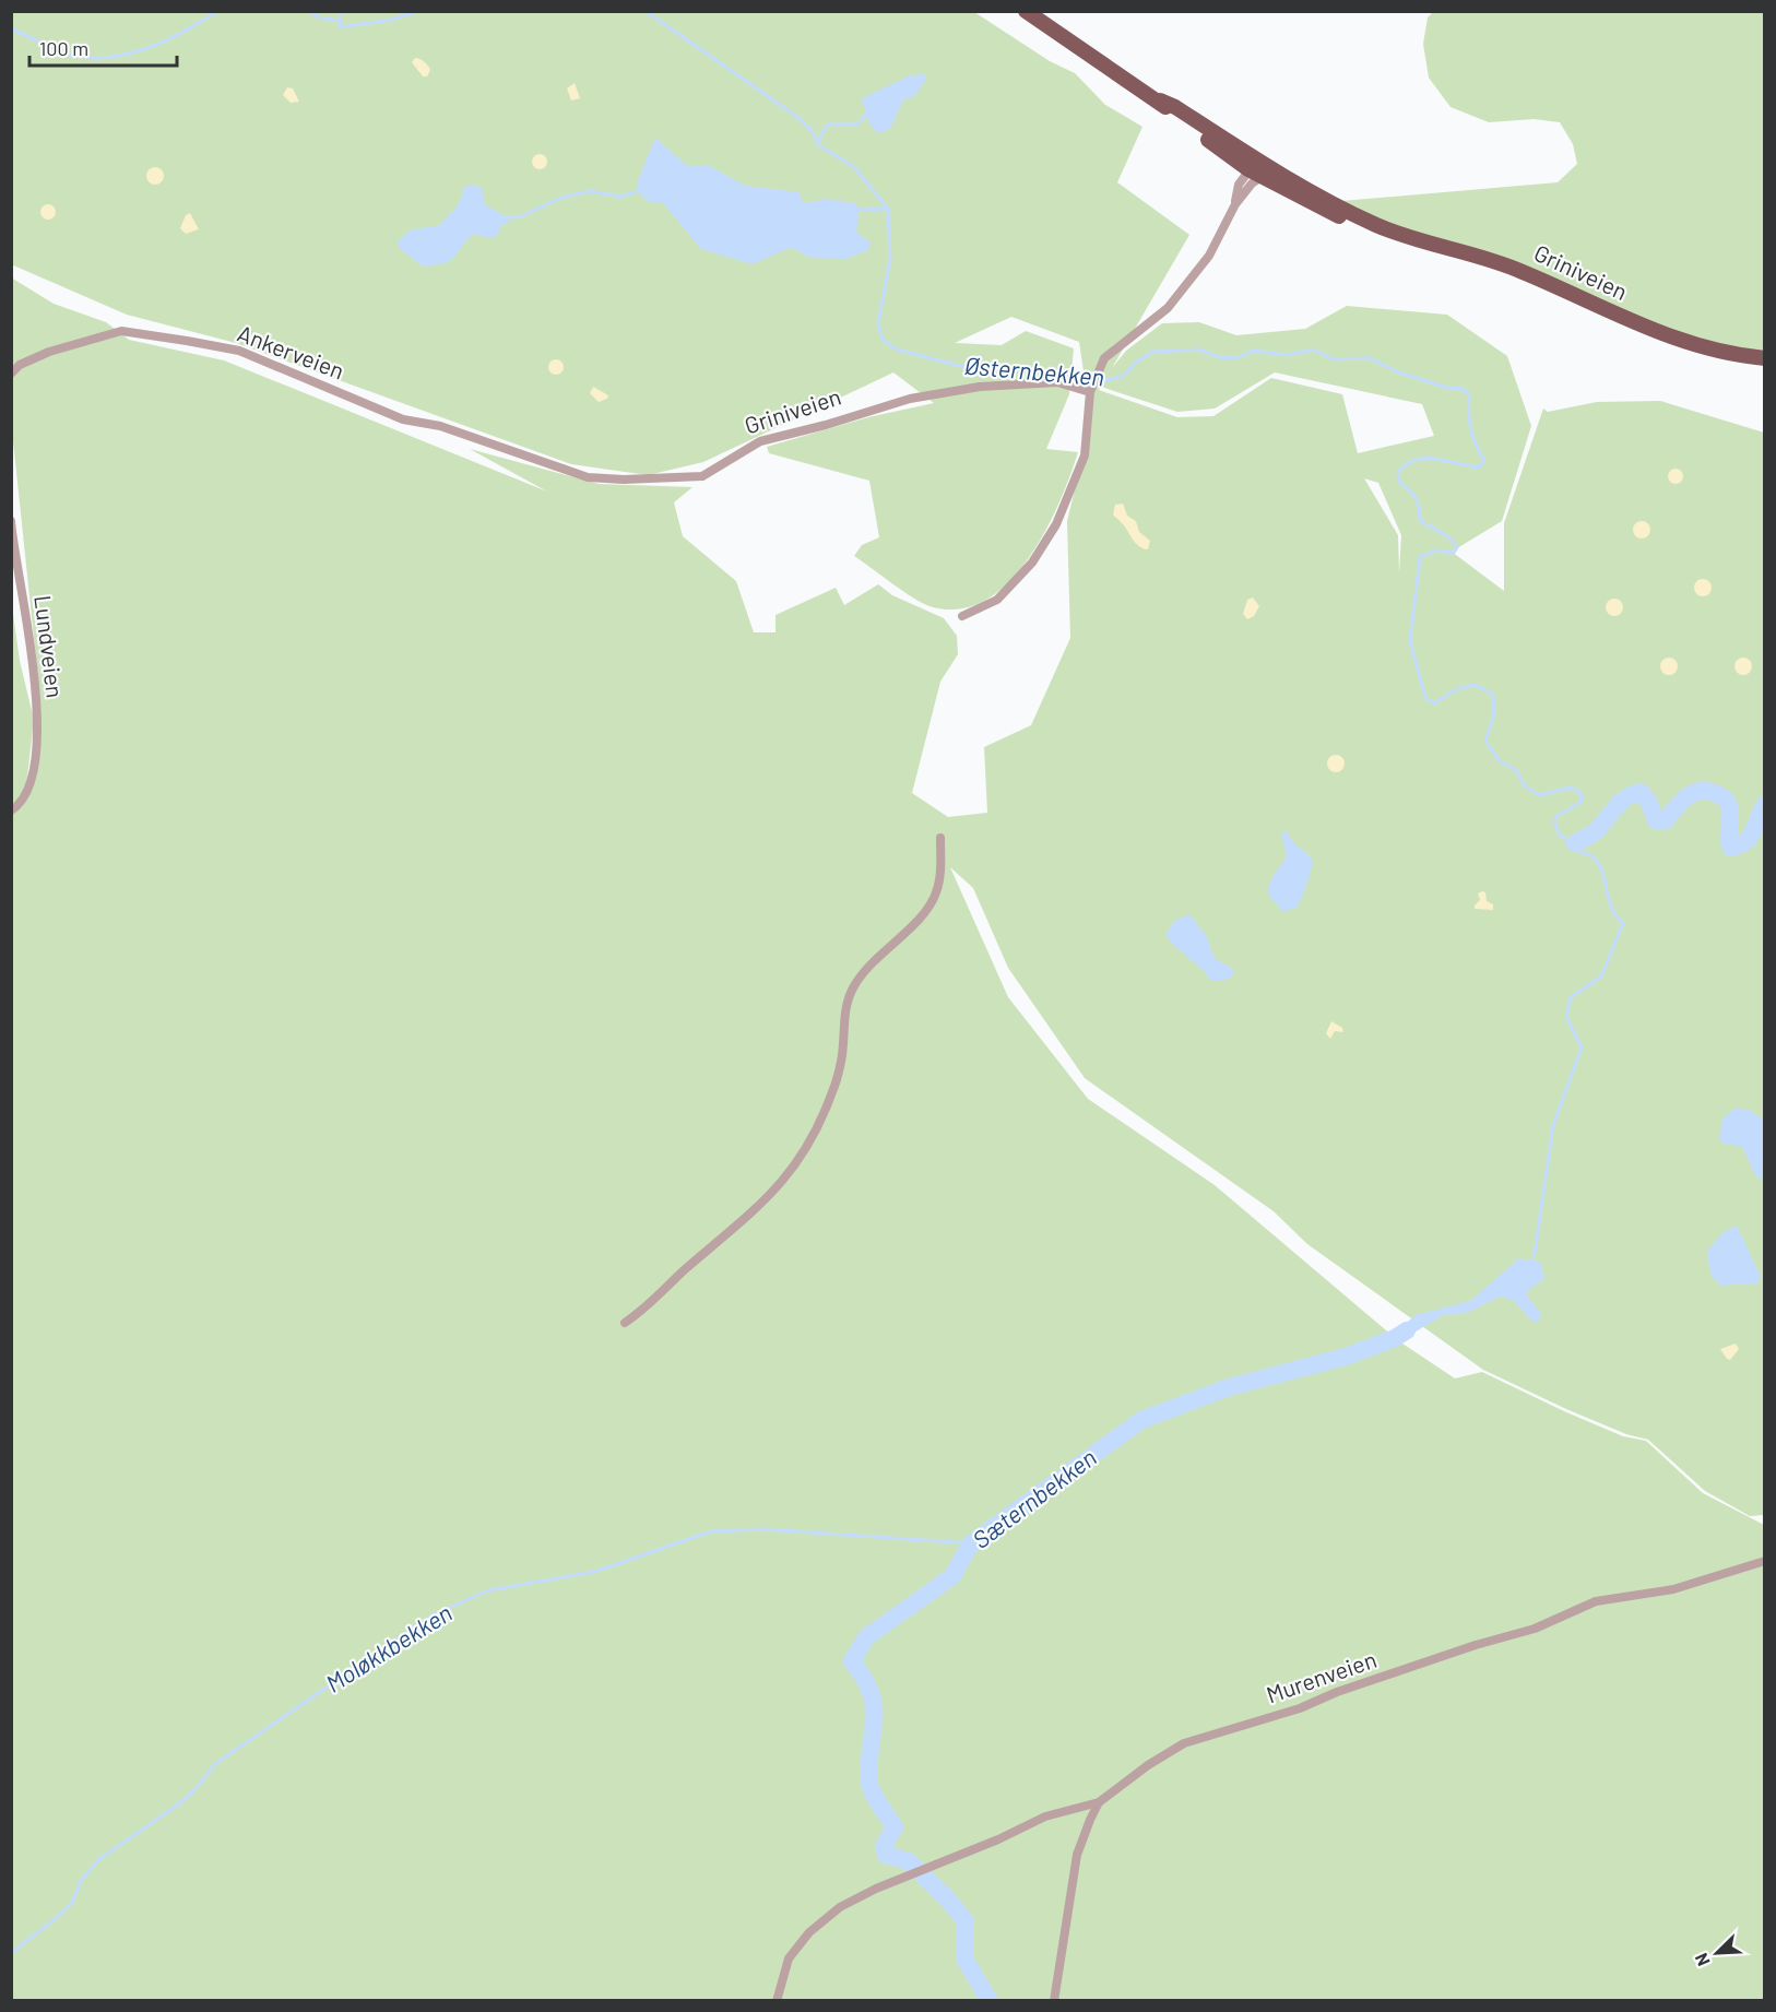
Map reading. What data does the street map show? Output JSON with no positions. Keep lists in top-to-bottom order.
{
  "streets": {
    "main road": ["Griniveien"],
    "street": ["Ankerveien", "Lundveien", "Murenveien"]
  },
  "crossings": [
    ["Griniveien", "Ankerveien"]
  ],
  "water": ["Østernbekken", "Sæternbekken", "Moløkkbekken"],
  "scale_bar": "100 m",
  "north": "bottom left"
}
